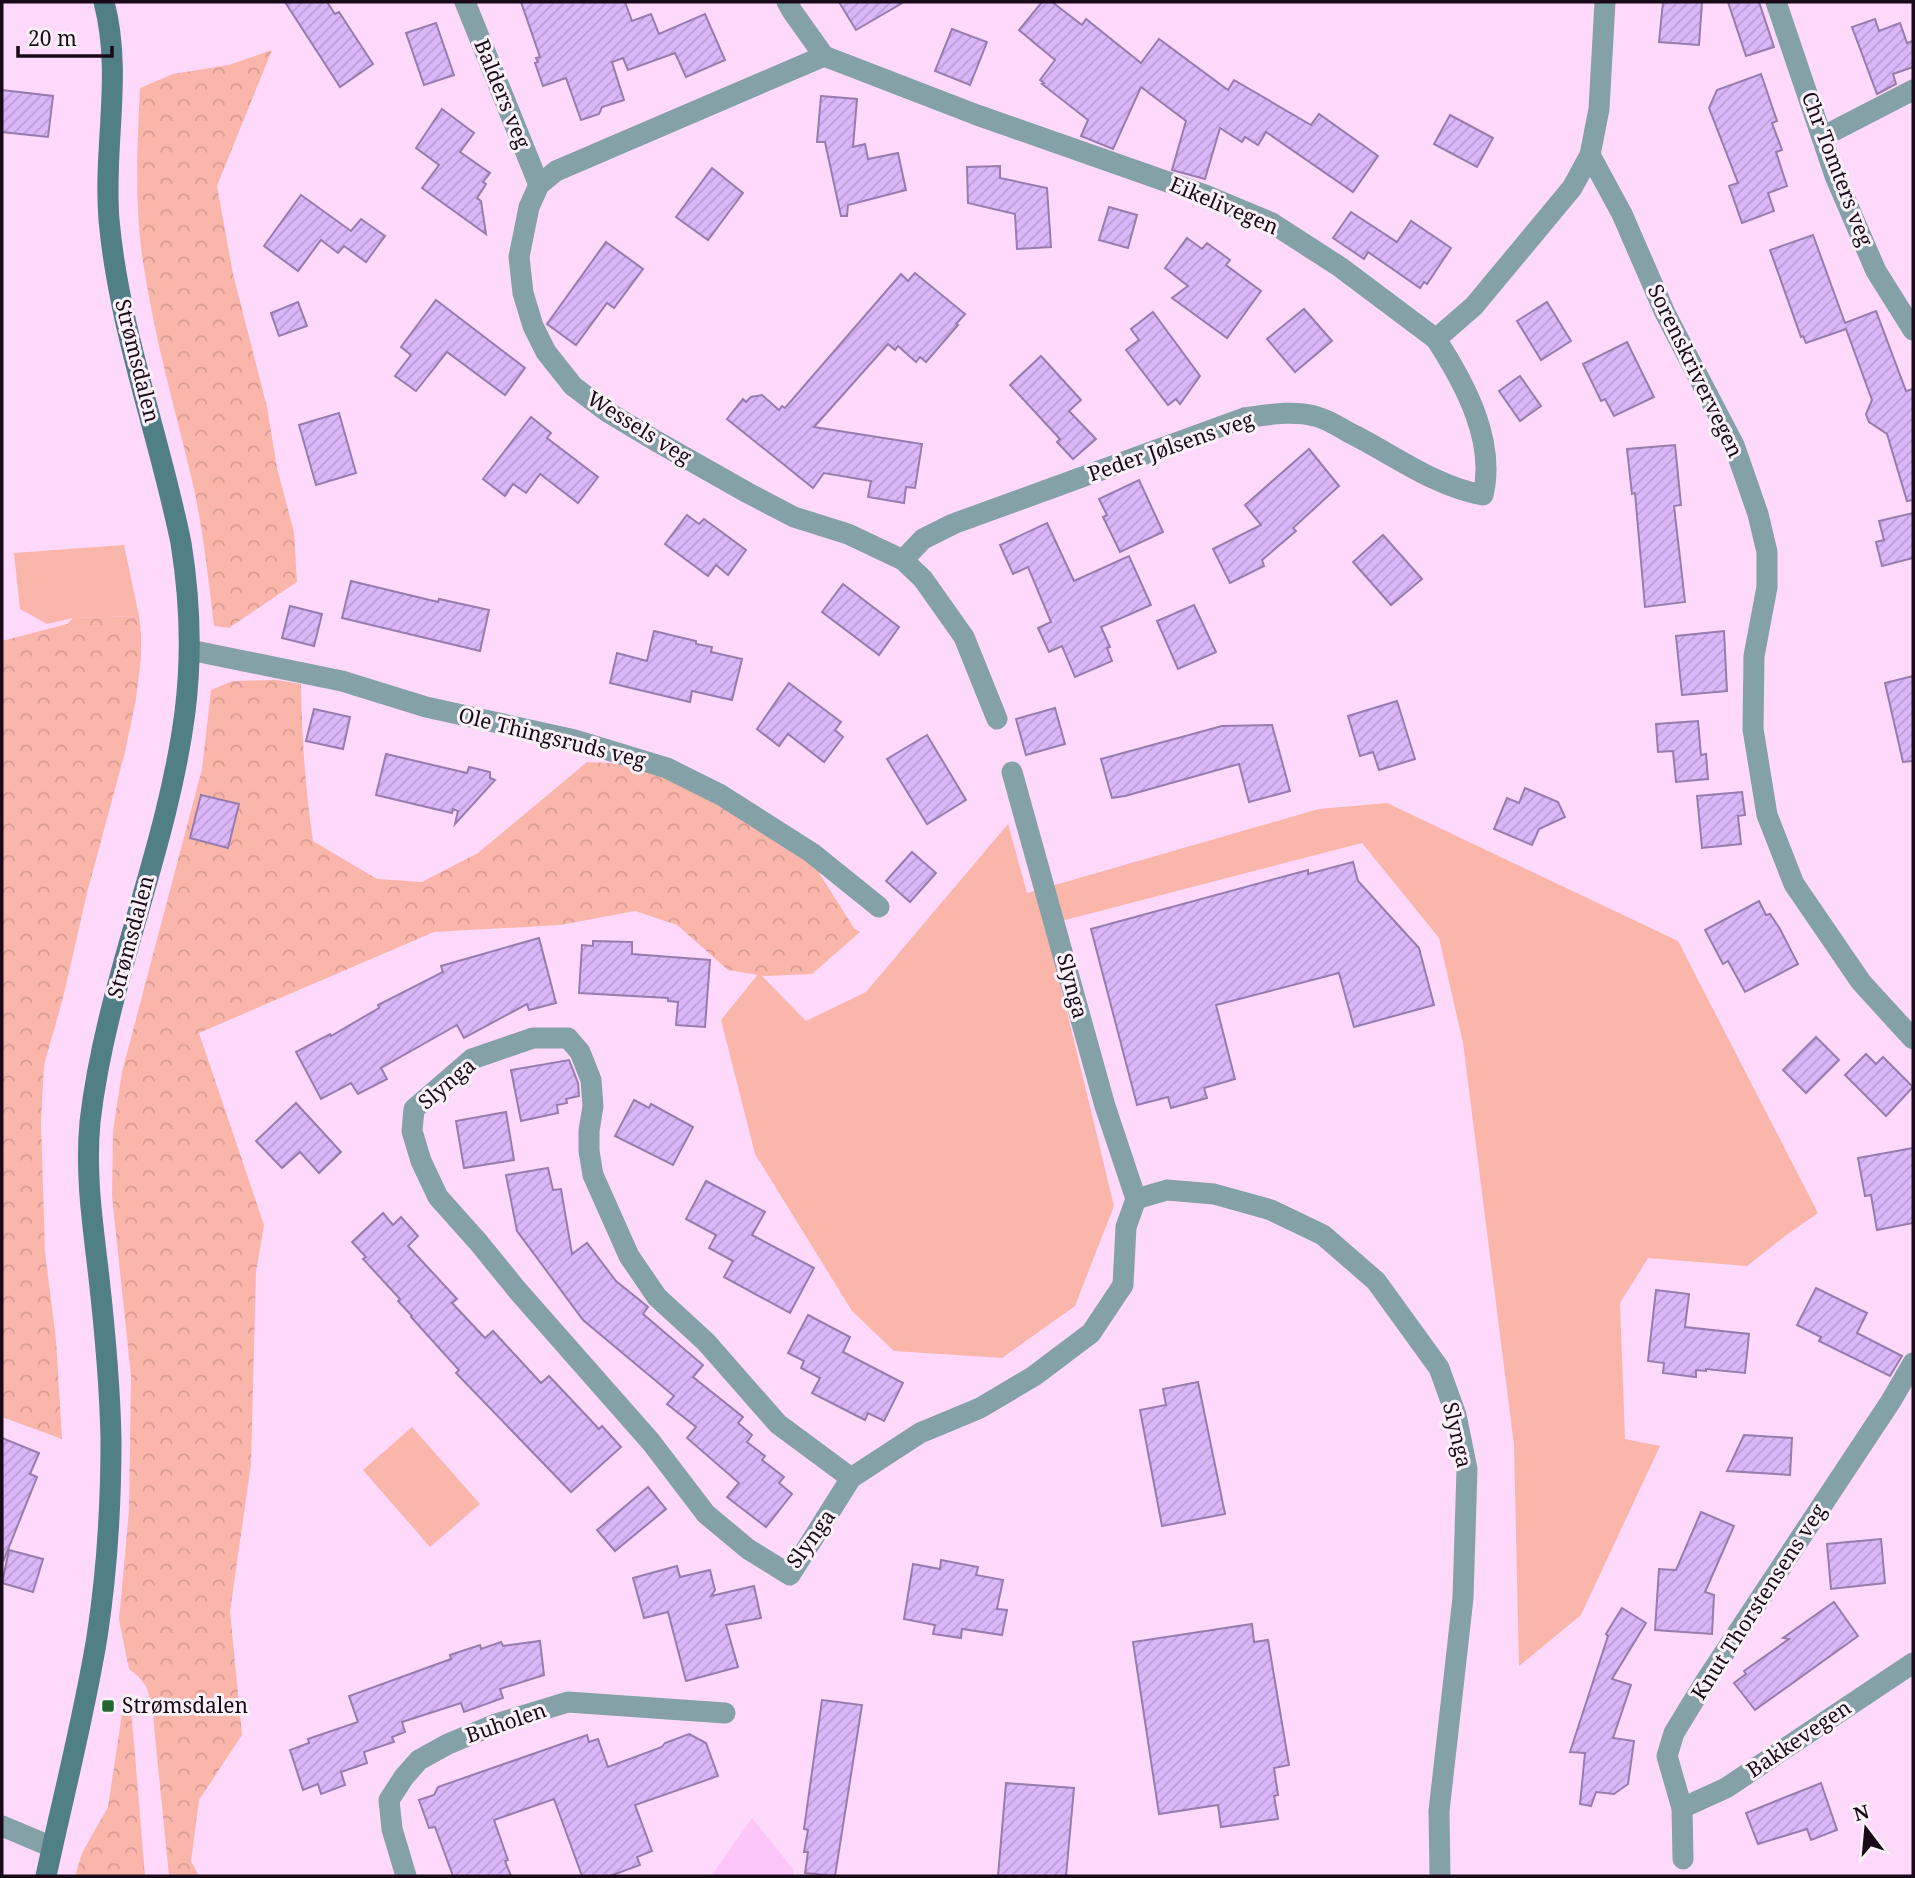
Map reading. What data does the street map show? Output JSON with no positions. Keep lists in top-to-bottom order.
{
  "streets": {
    "main road": ["Strømsdalen"],
    "street": [
      "Balders veg",
      "Chr Tomters veg",
      "Eikelivegen",
      "Sorenskrivervegen",
      "Wessels veg",
      "Peder Jølsens veg",
      "Ole Thingsruds veg",
      "Slynga",
      "Knut Thorstensens veg",
      "Buholen",
      "Bakkevegen"
    ]
  },
  "crossings": [
    ["Balders veg", "Wessels veg"],
    ["Eikelivegen", "Peder Jølsens veg"],
    ["Strømsdalen", "Ole Thingsruds veg"],
    ["Wessels veg", "Peder Jølsens veg"],
    ["Knut Thorstensens veg", "Bakkevegen"]
  ],
  "places": {
    "transit": ["Strømsdalen"]
  },
  "scale_bar": "20 m",
  "north": "top"
}
